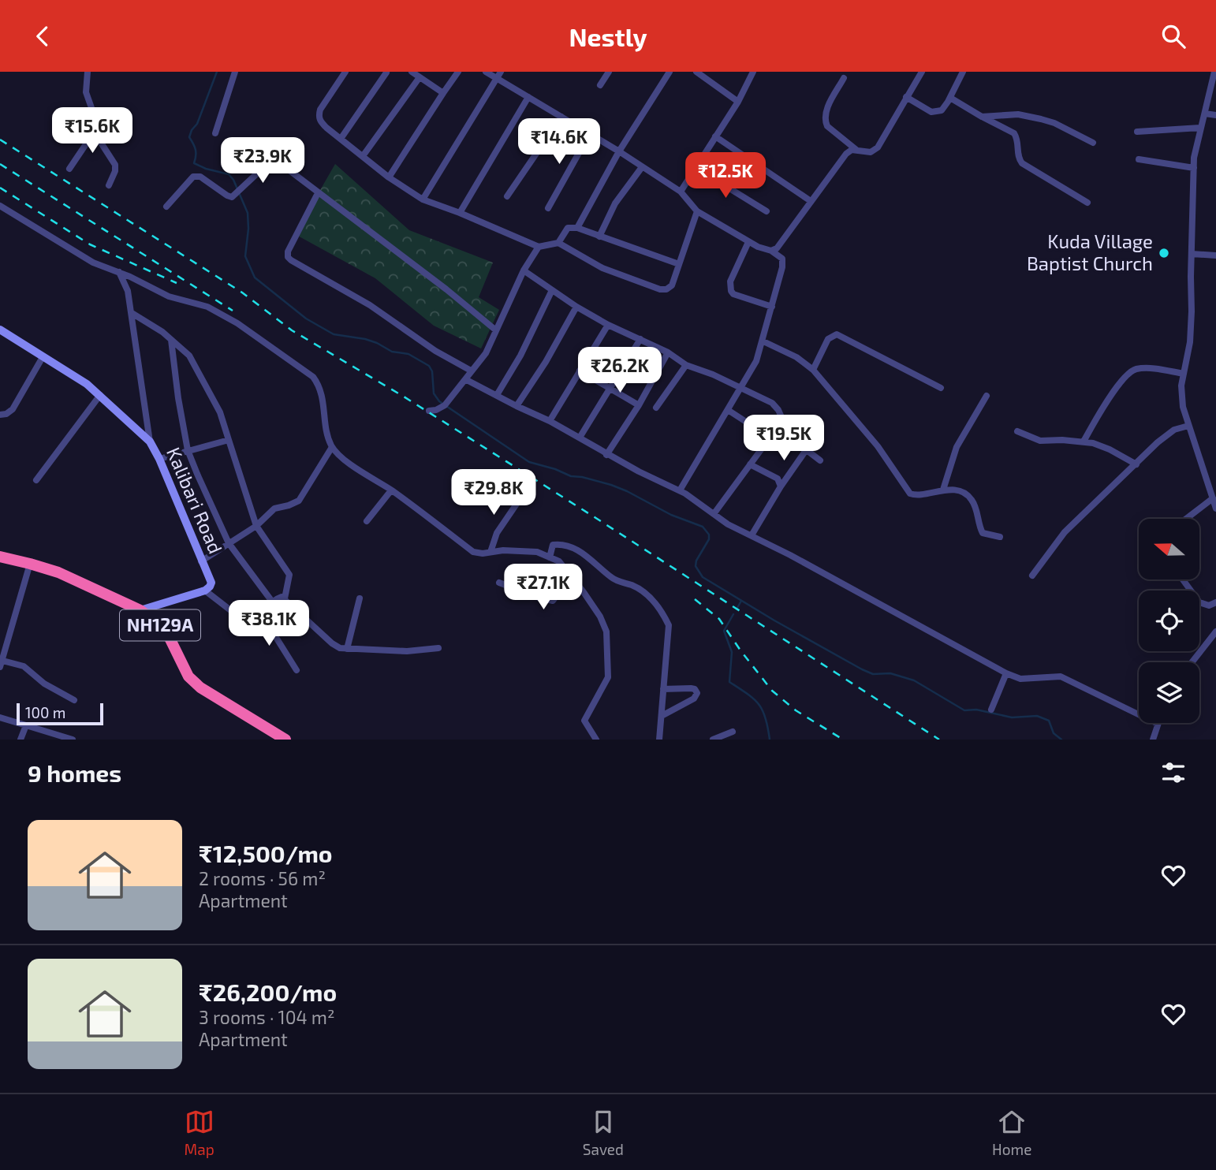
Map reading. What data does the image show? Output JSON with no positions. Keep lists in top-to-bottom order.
{
  "streets": {
    "highway": ["NH129A"],
    "street": ["Kalibari Road"]
  },
  "places": ["Kuda Village Baptist Church"],
  "scale_bar": "100 m",
  "north": "left",
  "page": {
    "header": "Nestly",
    "price": [
      "₹15.6K",
      "₹14.6K",
      "₹23.9K",
      "₹12.5K",
      "₹26.2K",
      "₹19.5K",
      "₹29.8K",
      "₹27.1K",
      "₹38.1K"
    ],
    "scale": "100 m",
    "heading": "9 homes",
    "list": [
      {
        "name": "₹12,500/mo",
        "note": "2 rooms · 56 m² · Apartment"
      },
      {
        "name": "₹26,200/mo",
        "note": "3 rooms · 104 m² · Apartment"
      }
    ],
    "tabs": ["Map", "Saved", "Home"]
  }
}
